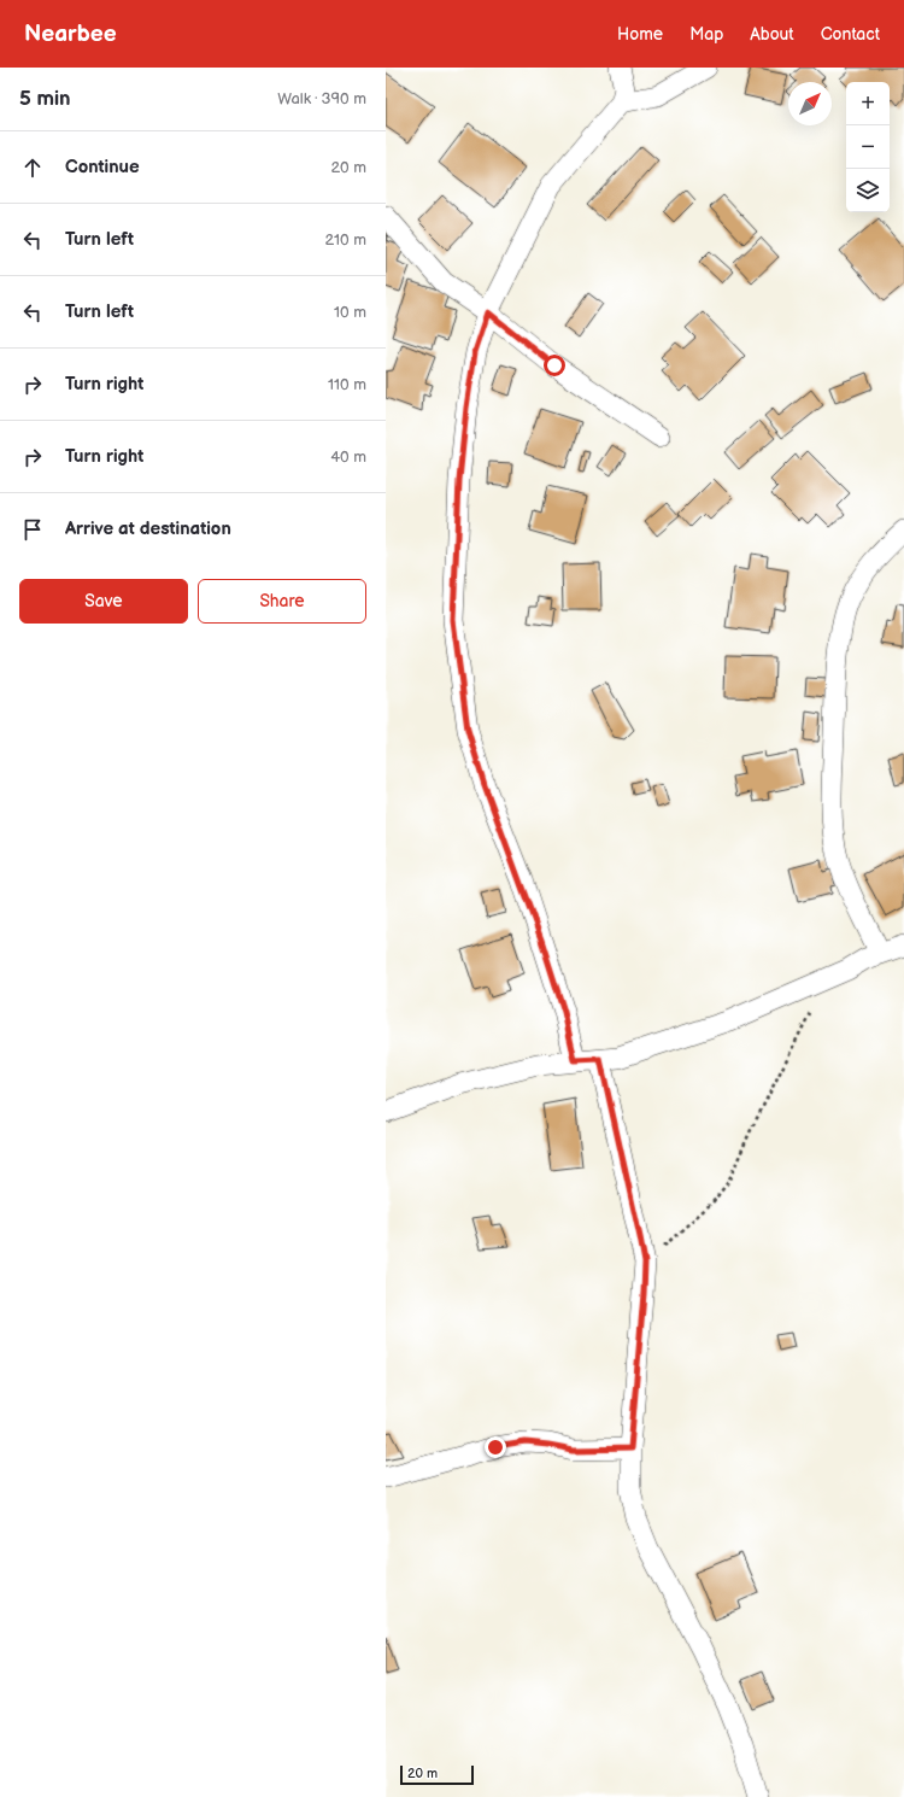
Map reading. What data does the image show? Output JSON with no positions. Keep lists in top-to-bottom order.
{
  "scale_bar": "20 m",
  "north": "top right",
  "page": {
    "header": "Nearbee",
    "nav": [
      "Home",
      "Map",
      "About",
      "Contact"
    ],
    "heading": ["5 min", "Walk · 390 m"],
    "map_buttons": ["+", "−"],
    "list": [
      ["Continue", "20 m"],
      ["Turn left", "210 m"],
      ["Turn left", "10 m"],
      ["Turn right", "110 m"],
      ["Turn right", "40 m"],
      "Arrive at destination"
    ],
    "buttons": ["Save", "Share"],
    "scale": "20 m"
  }
}
